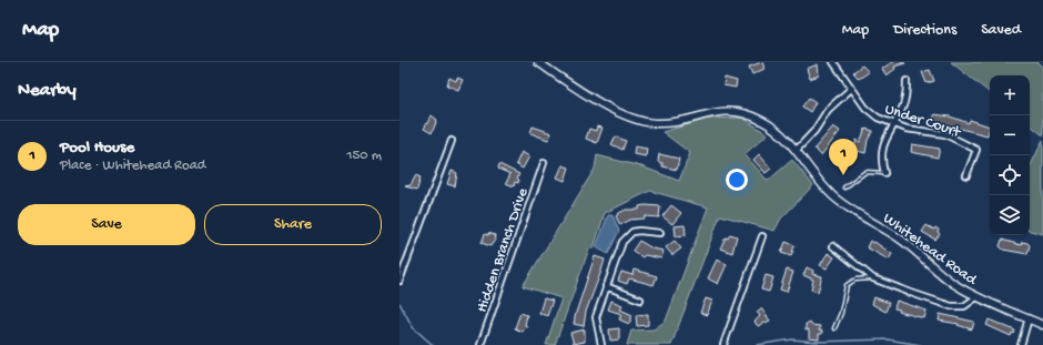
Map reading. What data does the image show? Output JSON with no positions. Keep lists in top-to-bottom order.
{
  "streets": {
    "street": ["Under Court", "Whitehead Road", "Hidden Branch Drive"]
  },
  "page": {
    "header": "Map",
    "nav": ["Map", "Directions", "Saved"],
    "heading": "Nearby",
    "map_buttons": ["+", "−"],
    "list": [
      {
        "mark": "1",
        "name": "Pool House",
        "note": "Place · Whitehead Road",
        "value": "150 m"
      }
    ],
    "pins": "1",
    "buttons": ["Save", "Share"]
  }
}
